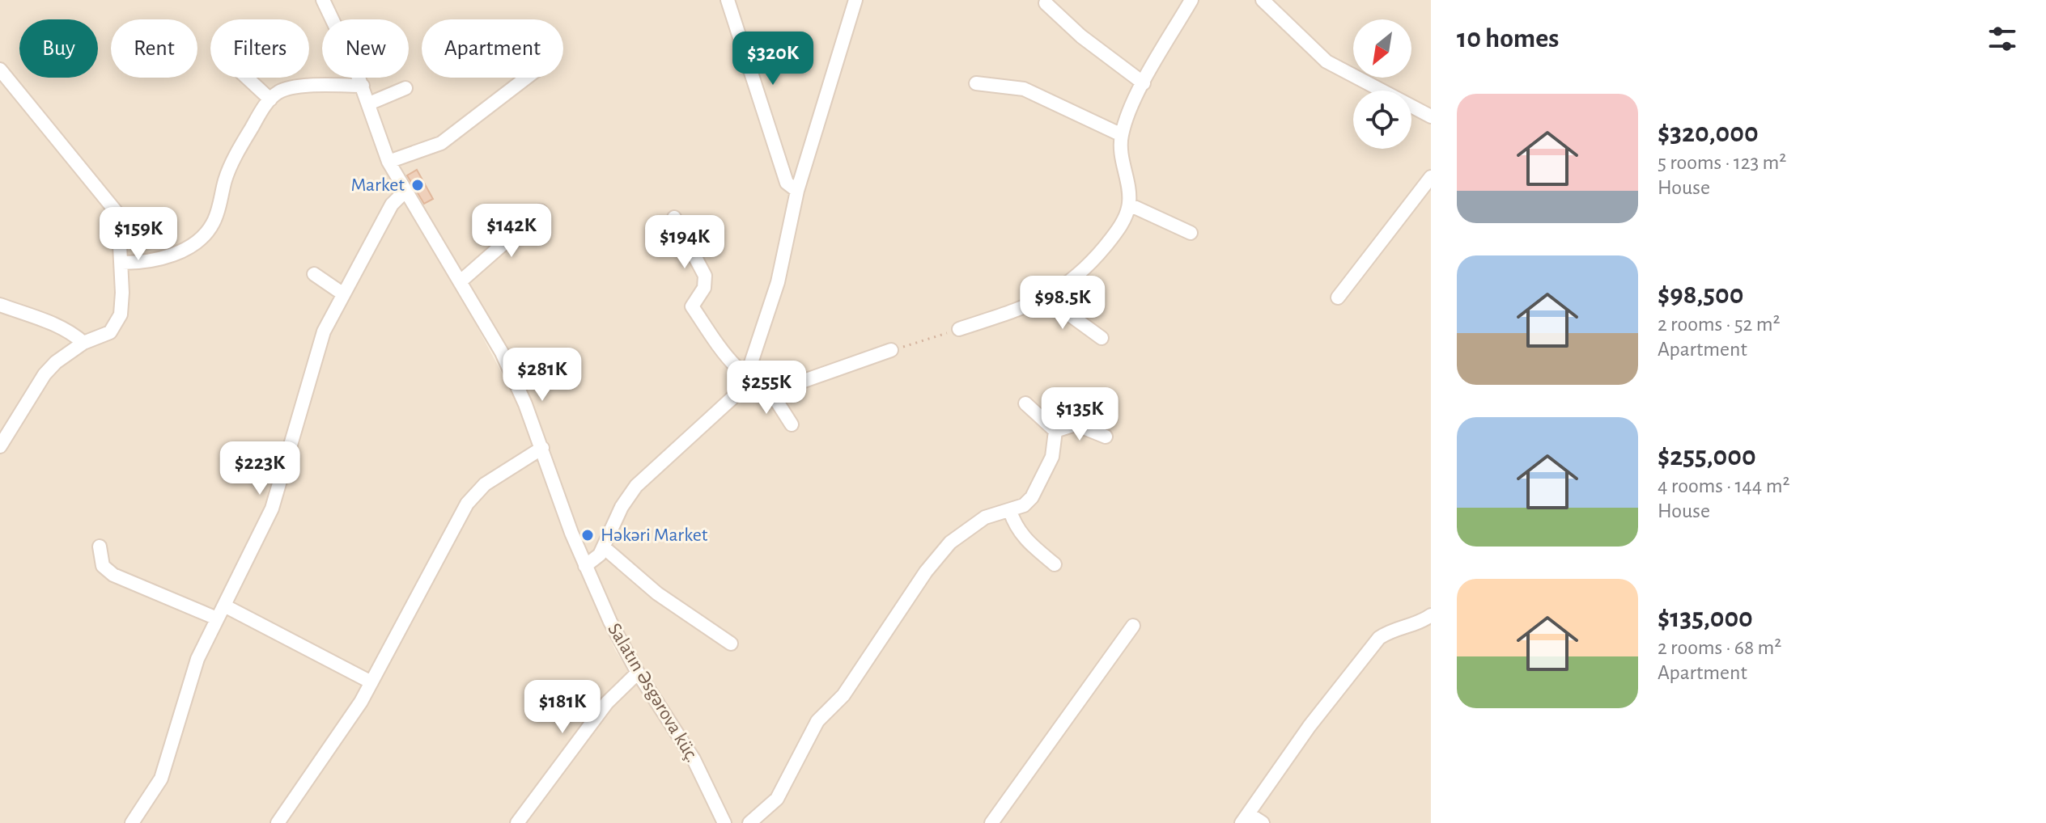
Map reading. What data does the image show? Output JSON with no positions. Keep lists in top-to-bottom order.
{
  "streets": {
    "street": ["Salatın Əsgərova küç."]
  },
  "places": ["Market", "Həkəri Market"],
  "north": "bottom left",
  "page": {
    "heading": "10 homes",
    "chip": [
      "Buy",
      "Rent",
      "Filters",
      "New",
      "Apartment"
    ],
    "price": [
      "$320K",
      "$142K",
      "$159K",
      "$194K",
      "$98.5K",
      "$281K",
      "$255K",
      "$135K",
      "$223K",
      "$181K"
    ],
    "list": [
      {
        "name": "$320,000",
        "note": "5 rooms · 123 m² · House"
      },
      {
        "name": "$98,500",
        "note": "2 rooms · 52 m² · Apartment"
      },
      {
        "name": "$255,000",
        "note": "4 rooms · 144 m² · House"
      },
      {
        "name": "$135,000",
        "note": "2 rooms · 68 m² · Apartment"
      }
    ]
  }
}
